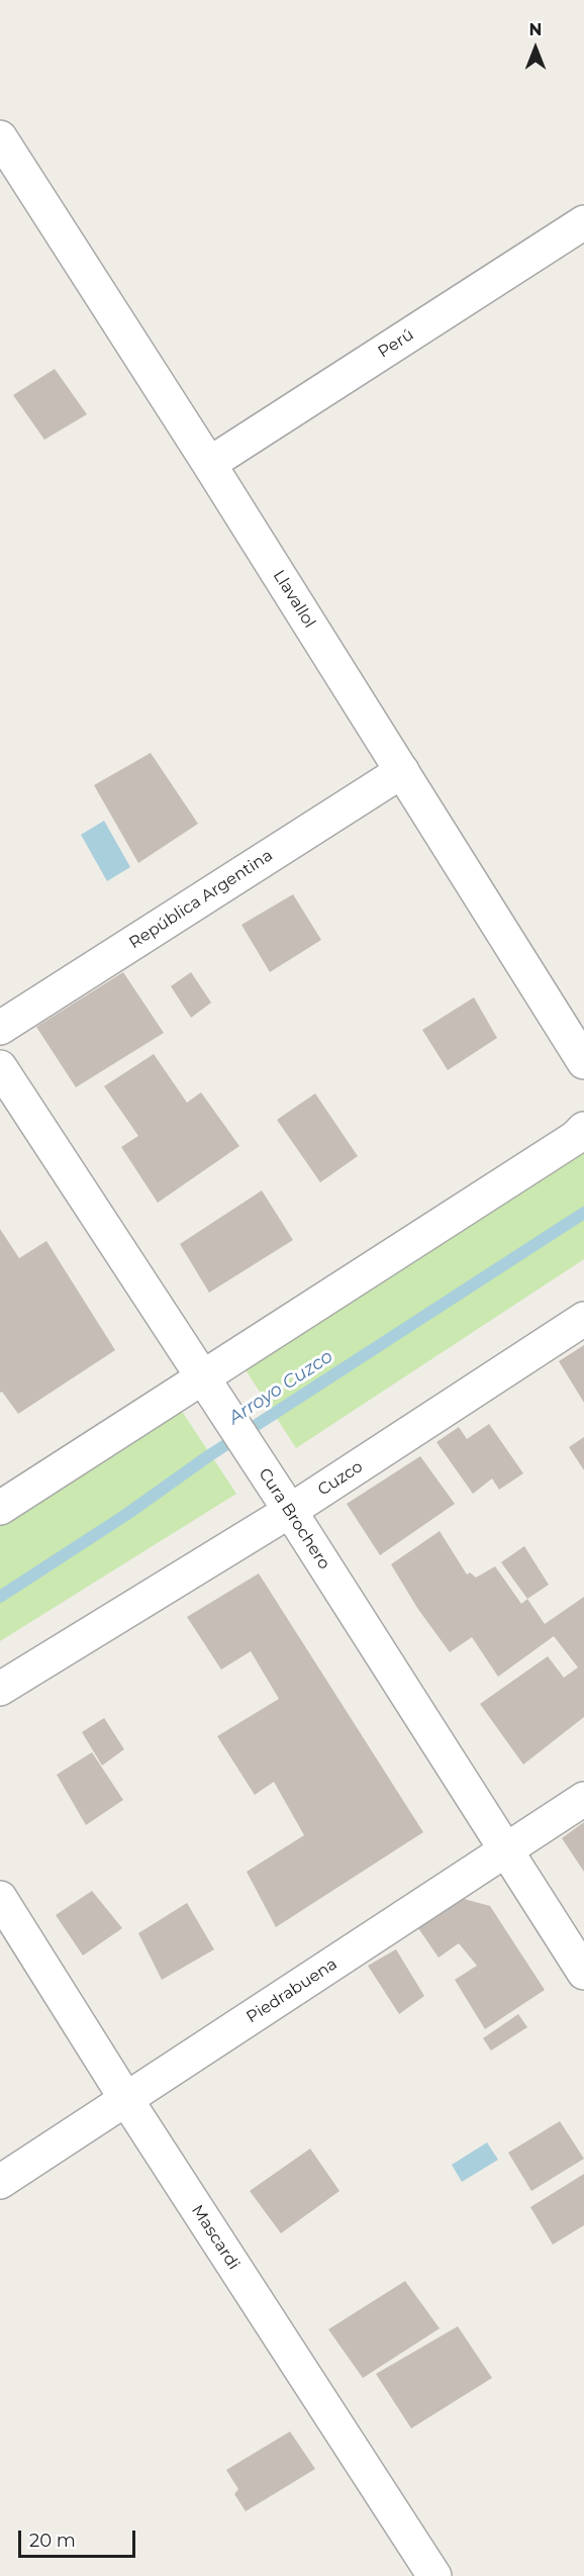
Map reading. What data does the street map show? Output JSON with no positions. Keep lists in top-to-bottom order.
{
  "streets": {
    "street": [
      "Perú",
      "Llavallol",
      "República Argentina",
      "Cuzco",
      "Cura Brochero",
      "Piedrabuena",
      "Mascardi"
    ]
  },
  "crossings": [
    ["Perú", "Llavallol"],
    ["Llavallol", "República Argentina"],
    ["Cuzco", "Cura Brochero"],
    ["Cura Brochero", "Piedrabuena"],
    ["Piedrabuena", "Mascardi"]
  ],
  "water": ["Arroyo Cuzco"],
  "scale_bar": "20 m",
  "north": "top"
}
